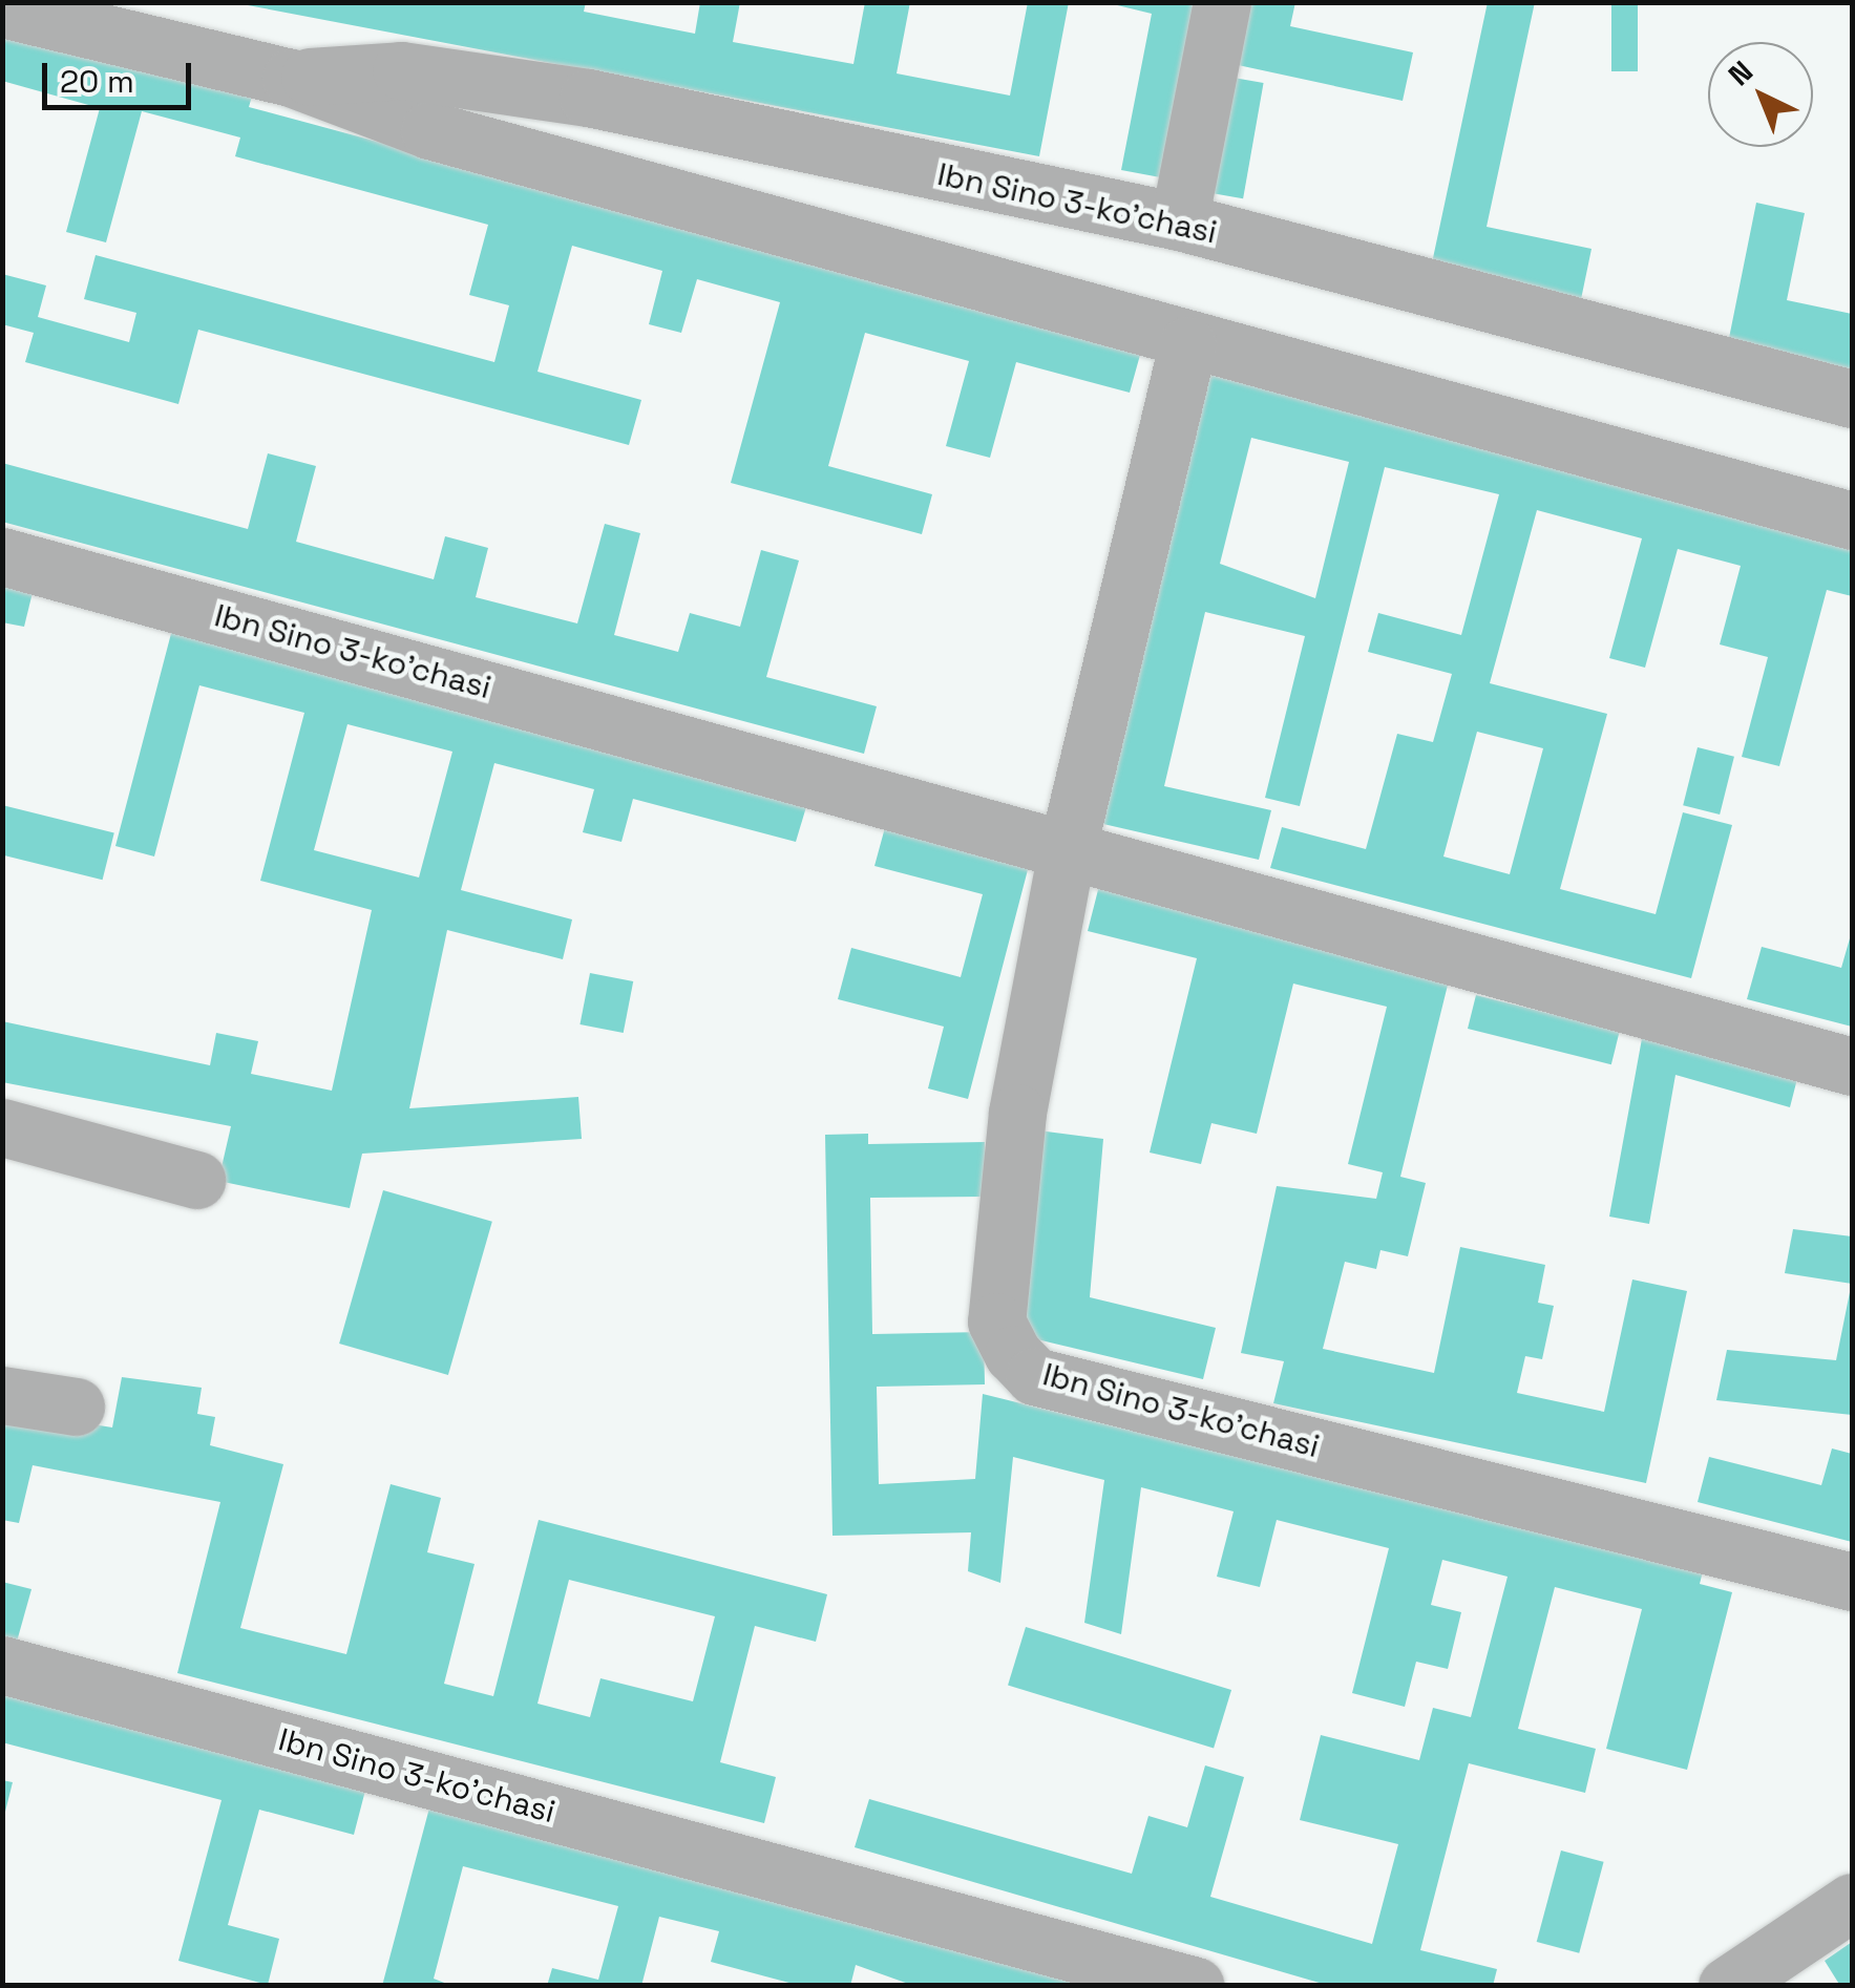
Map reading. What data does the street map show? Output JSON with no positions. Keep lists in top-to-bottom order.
{
  "streets": {
    "street": ["Ibn Sino 3-koʼchasi"]
  },
  "scale_bar": "20 m",
  "north": "top left"
}
